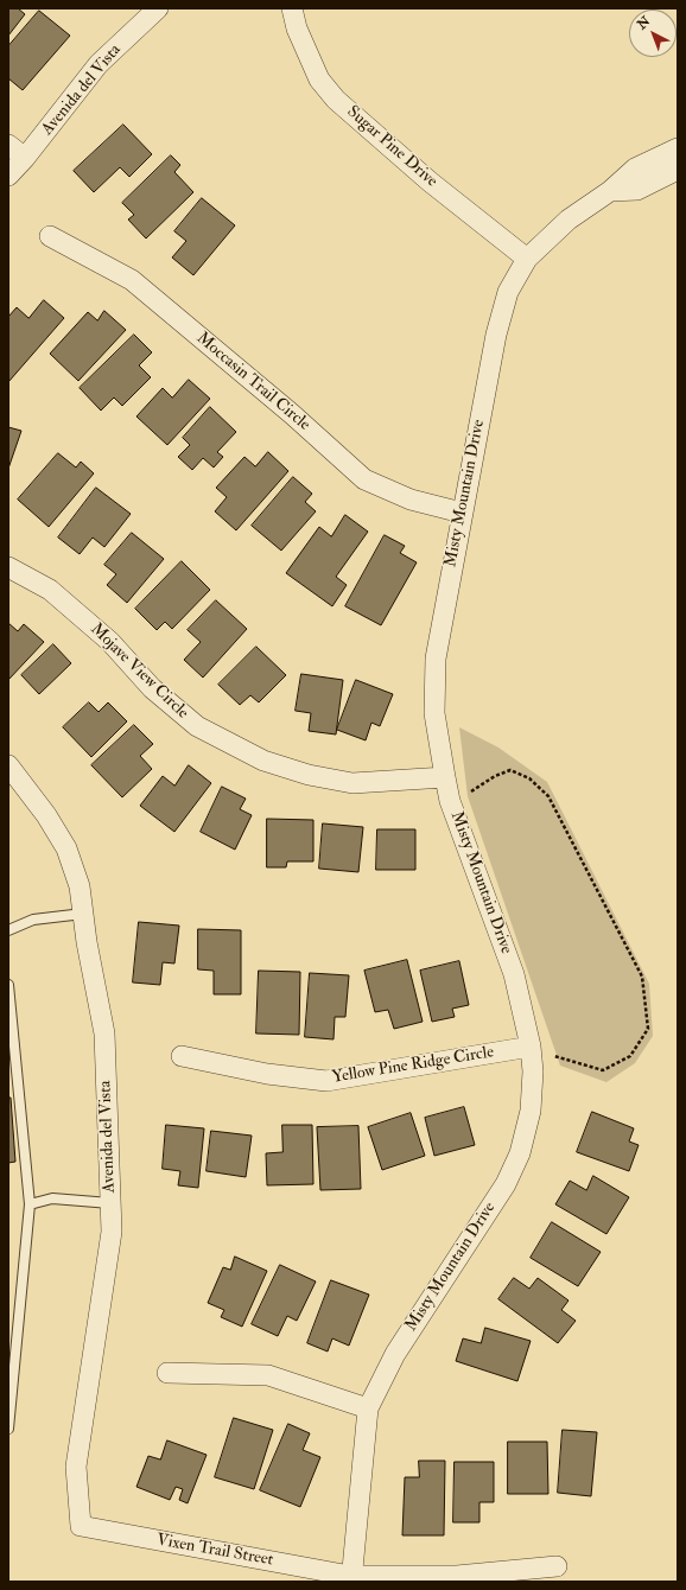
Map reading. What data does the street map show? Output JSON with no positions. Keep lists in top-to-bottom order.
{
  "streets": {
    "street": [
      "Avenida del Vista",
      "Sugar Pine Drive",
      "Moccasin Trail Circle",
      "Misty Mountain Drive",
      "Mojave View Circle",
      "Yellow Pine Ridge Circle",
      "Vixen Trail Street"
    ]
  },
  "crossings": [
    ["Avenida del Vista", "Vixen Trail Street"],
    ["Sugar Pine Drive", "Misty Mountain Drive"],
    ["Moccasin Trail Circle", "Misty Mountain Drive"],
    ["Misty Mountain Drive", "Mojave View Circle"],
    ["Misty Mountain Drive", "Yellow Pine Ridge Circle"],
    ["Misty Mountain Drive", "Vixen Trail Street"]
  ],
  "north": "top left"
}
